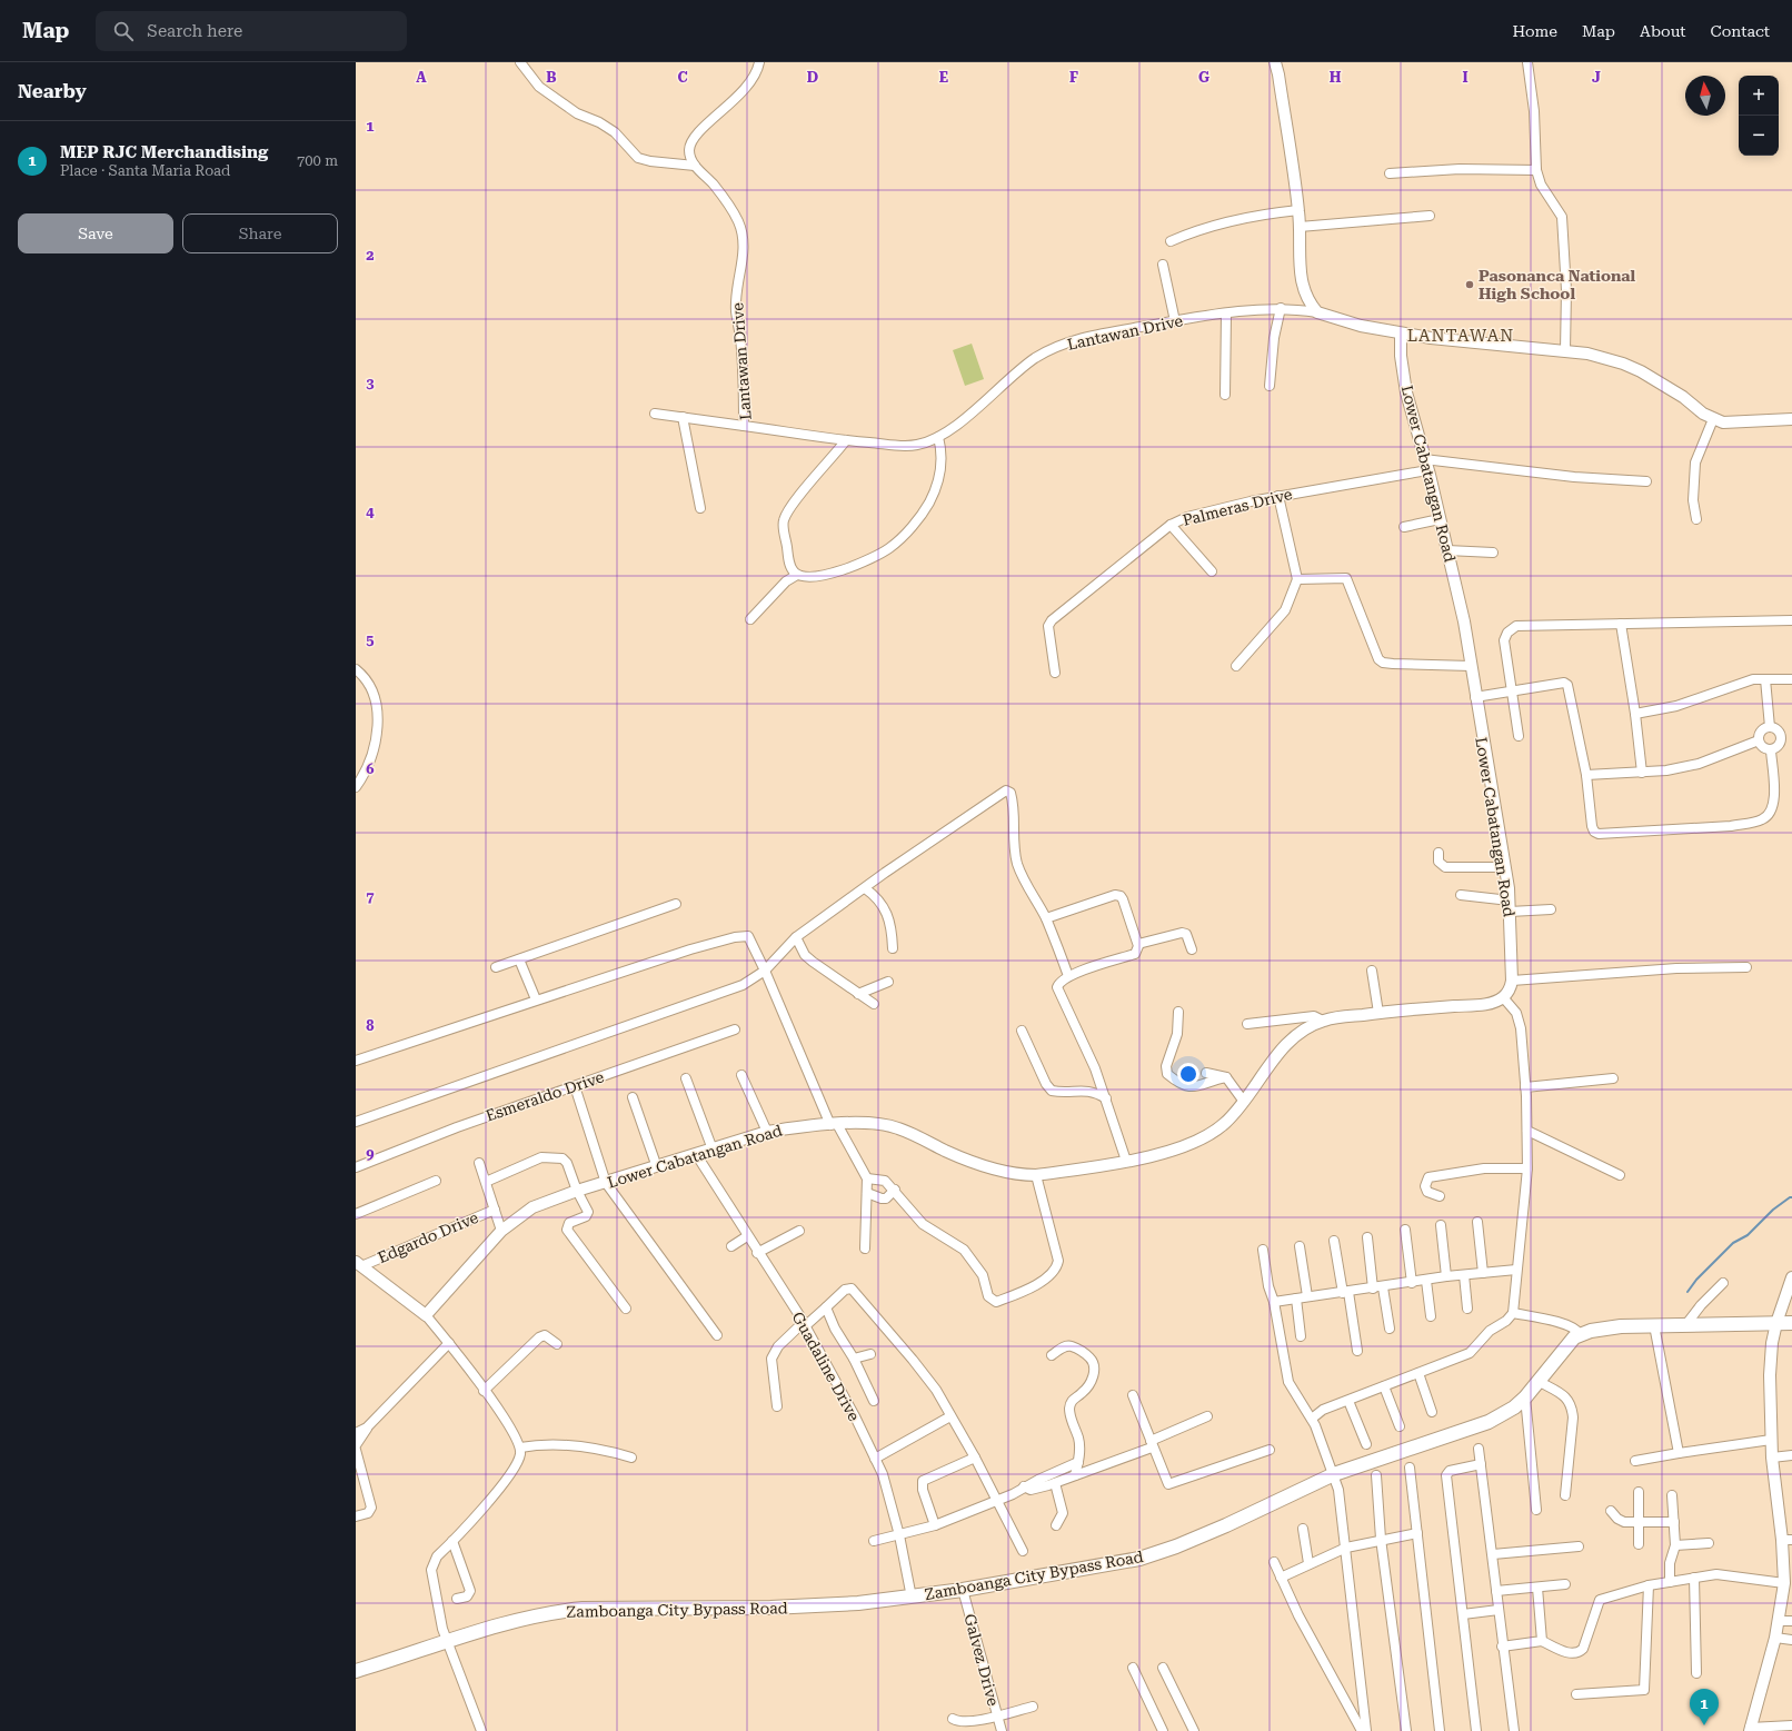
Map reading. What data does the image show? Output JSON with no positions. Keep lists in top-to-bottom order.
{
  "streets": {
    "main road": ["Zamboanga City Bypass Road"],
    "street": [
      "Lantawan Drive",
      "Lower Cabatangan Road",
      "Palmeras Drive",
      "Esmeraldo Drive",
      "Edgardo Drive",
      "Guadaline Drive",
      "Galvez Drive"
    ]
  },
  "crossings": [
    ["Lantawan Drive", "Lower Cabatangan Road"],
    ["Lower Cabatangan Road", "Palmeras Drive"],
    ["Lower Cabatangan Road", "Guadaline Drive"],
    ["Guadaline Drive", "Zamboanga City Bypass Road"],
    ["Zamboanga City Bypass Road", "Galvez Drive"]
  ],
  "districts": ["LANTAWAN"],
  "places": ["Pasonanca National High School"],
  "north": "top",
  "page": {
    "header": "Map",
    "search": "Search here",
    "nav": [
      "Home",
      "Map",
      "About",
      "Contact"
    ],
    "heading": "Nearby",
    "map_buttons": ["+", "−"],
    "list": [
      {
        "mark": "1",
        "name": "MEP RJC Merchandising",
        "note": "Place · Santa Maria Road",
        "value": "700 m"
      }
    ],
    "buttons": ["Save", "Share"],
    "pins": "1"
  },
  "grid": {
    "columns": [
      "A",
      "B",
      "C",
      "D",
      "E",
      "F",
      "G",
      "H",
      "I",
      "J"
    ],
    "rows": [
      "1",
      "2",
      "3",
      "4",
      "5",
      "6",
      "7",
      "8",
      "9"
    ]
  }
}
